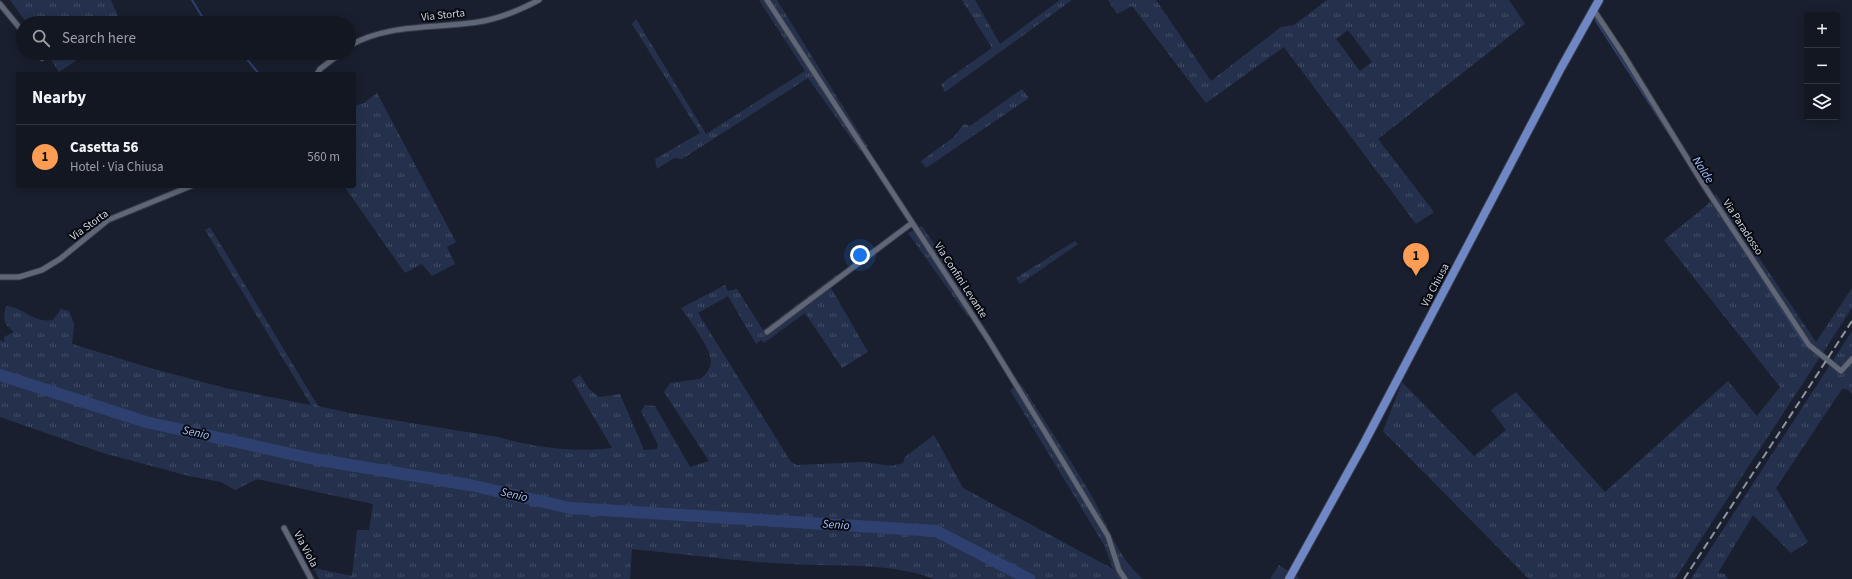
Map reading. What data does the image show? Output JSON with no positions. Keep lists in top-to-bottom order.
{
  "streets": {
    "main road": ["Via Chiusa"],
    "street": [
      "Via Storta",
      "Via Paradosso",
      "Via Confini Levante",
      "Via Viola"
    ]
  },
  "crossings": [
    ["Via Paradosso", "Via Chiusa"]
  ],
  "water": ["Nalde", "Senio"],
  "page": {
    "map_buttons": ["+", "−"],
    "search": "Search here",
    "heading": "Nearby",
    "list": [
      {
        "mark": "1",
        "name": "Casetta 56",
        "note": "Hotel · Via Chiusa",
        "value": "560 m"
      }
    ],
    "pins": "1"
  }
}
